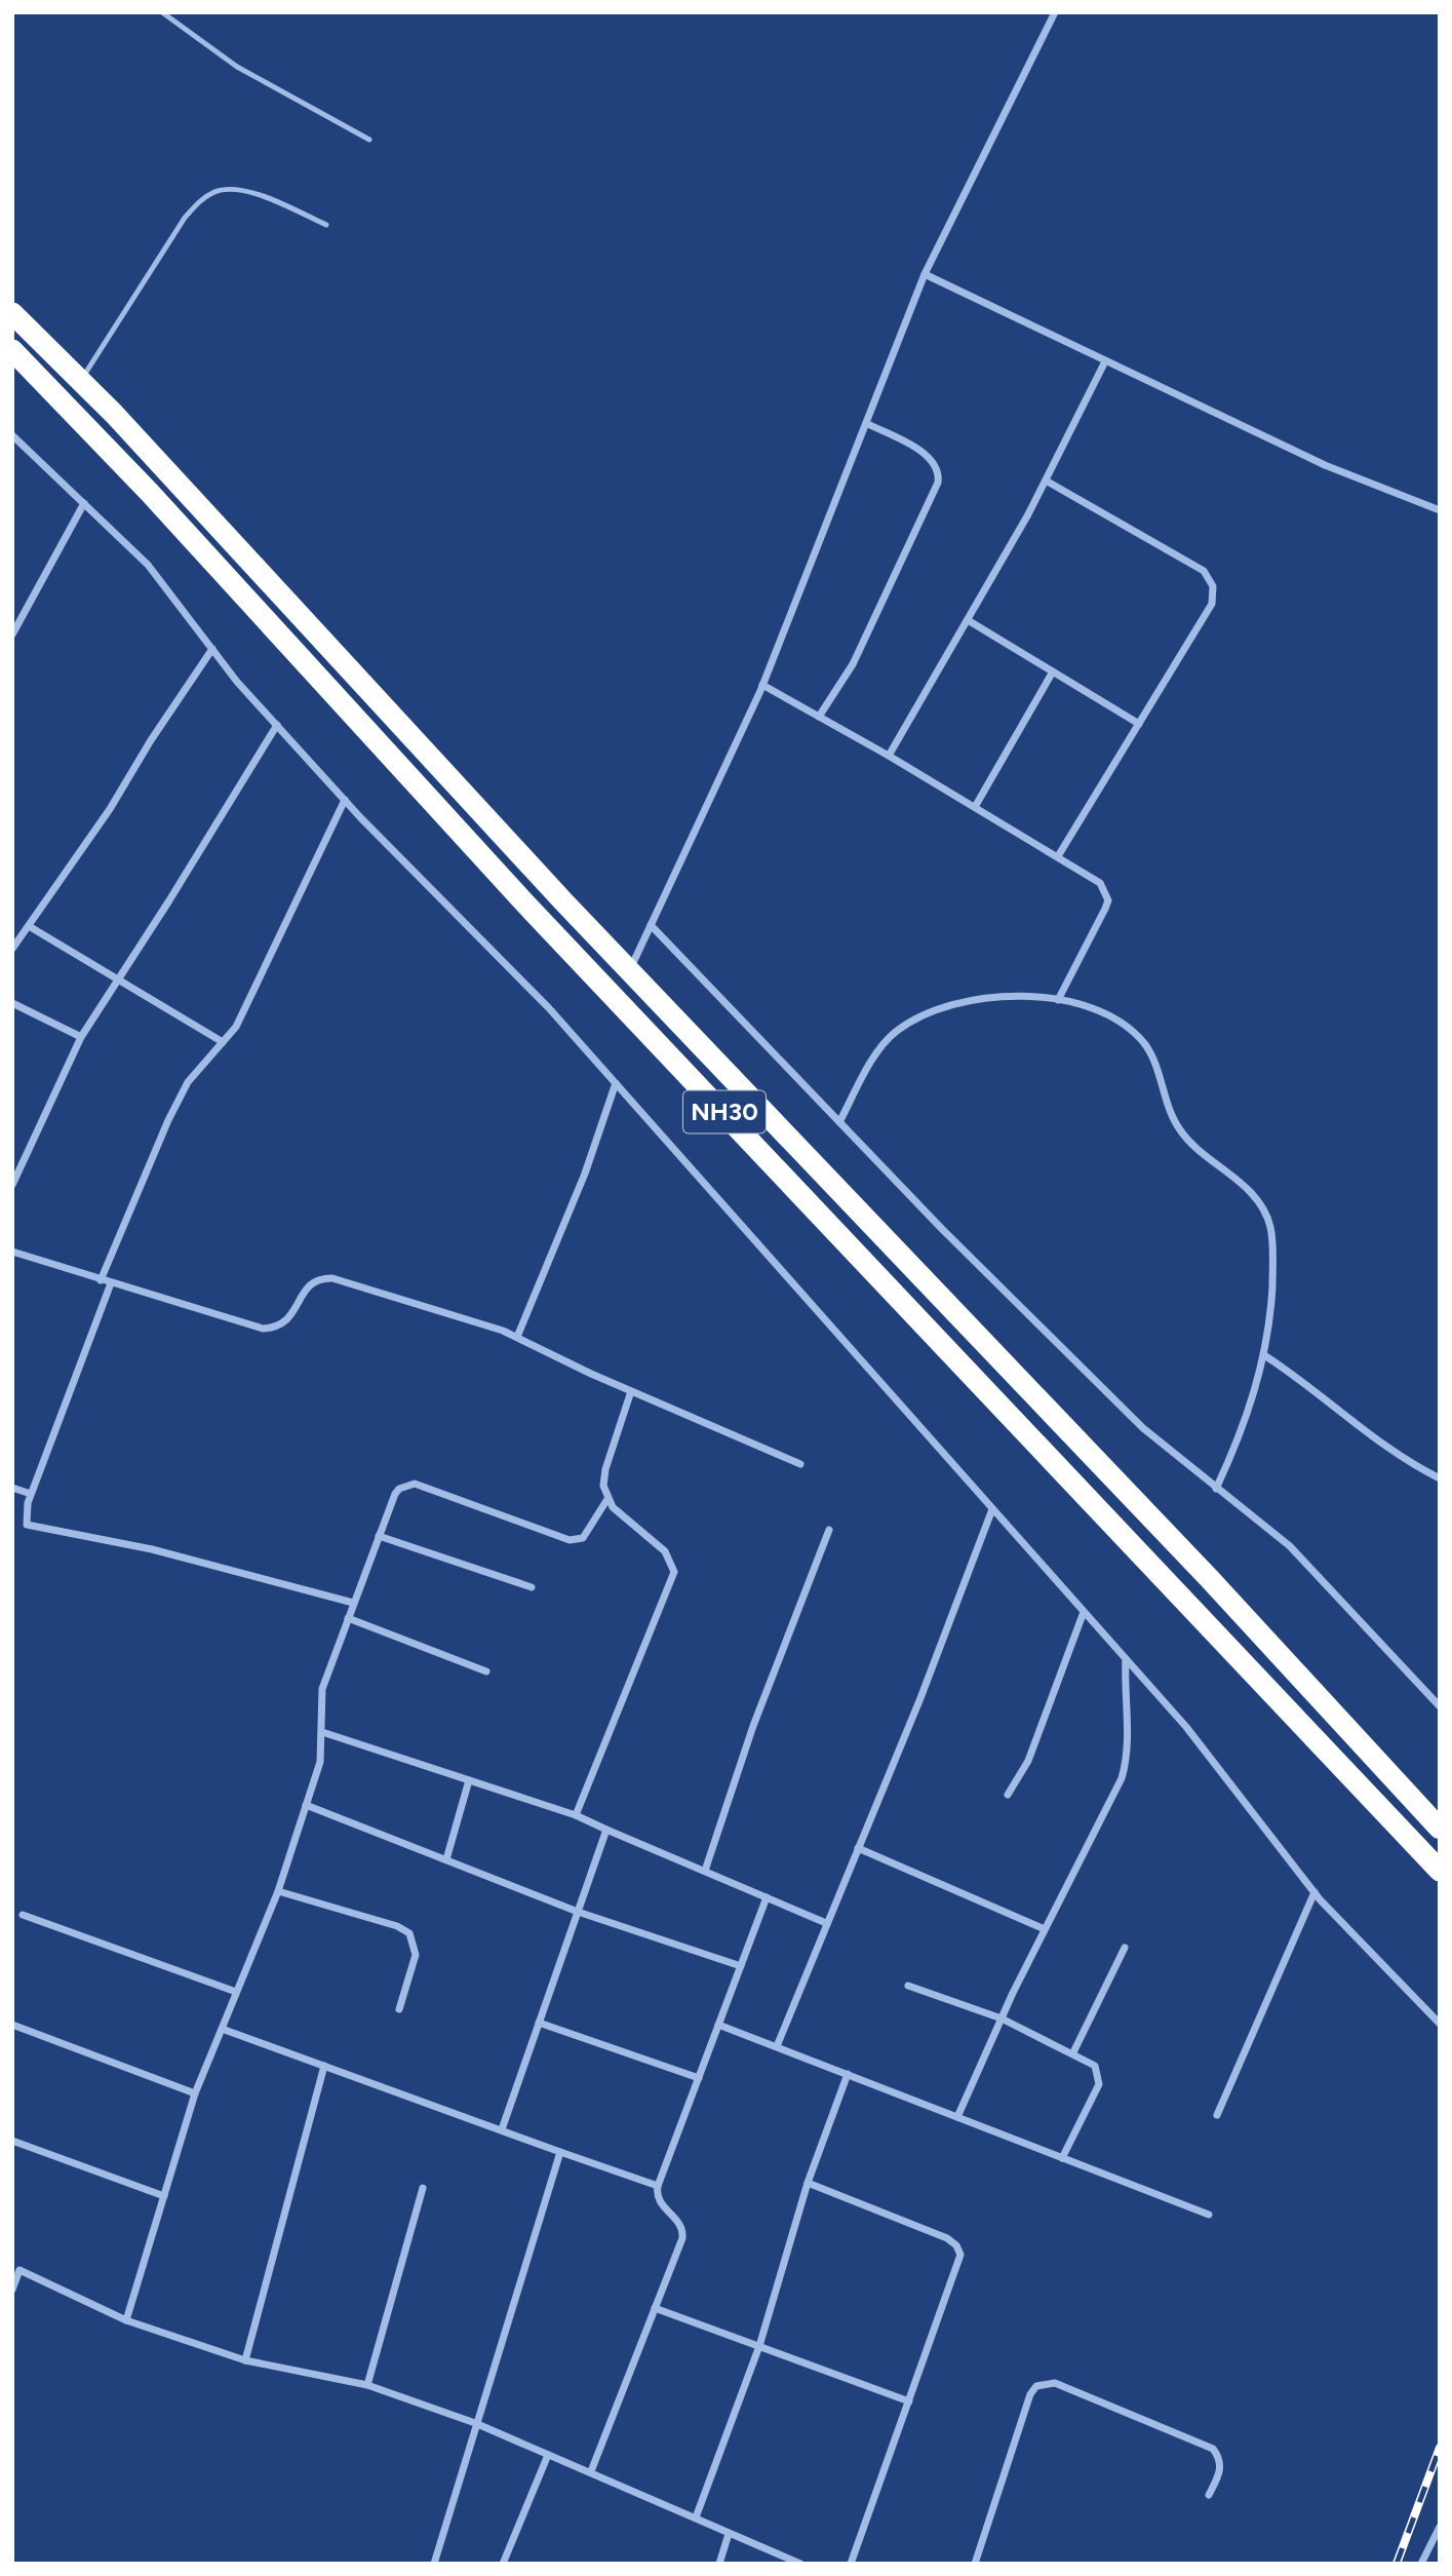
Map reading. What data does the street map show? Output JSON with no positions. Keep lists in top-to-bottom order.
{
  "streets": {
    "highway": ["NH30"]
  }
}
